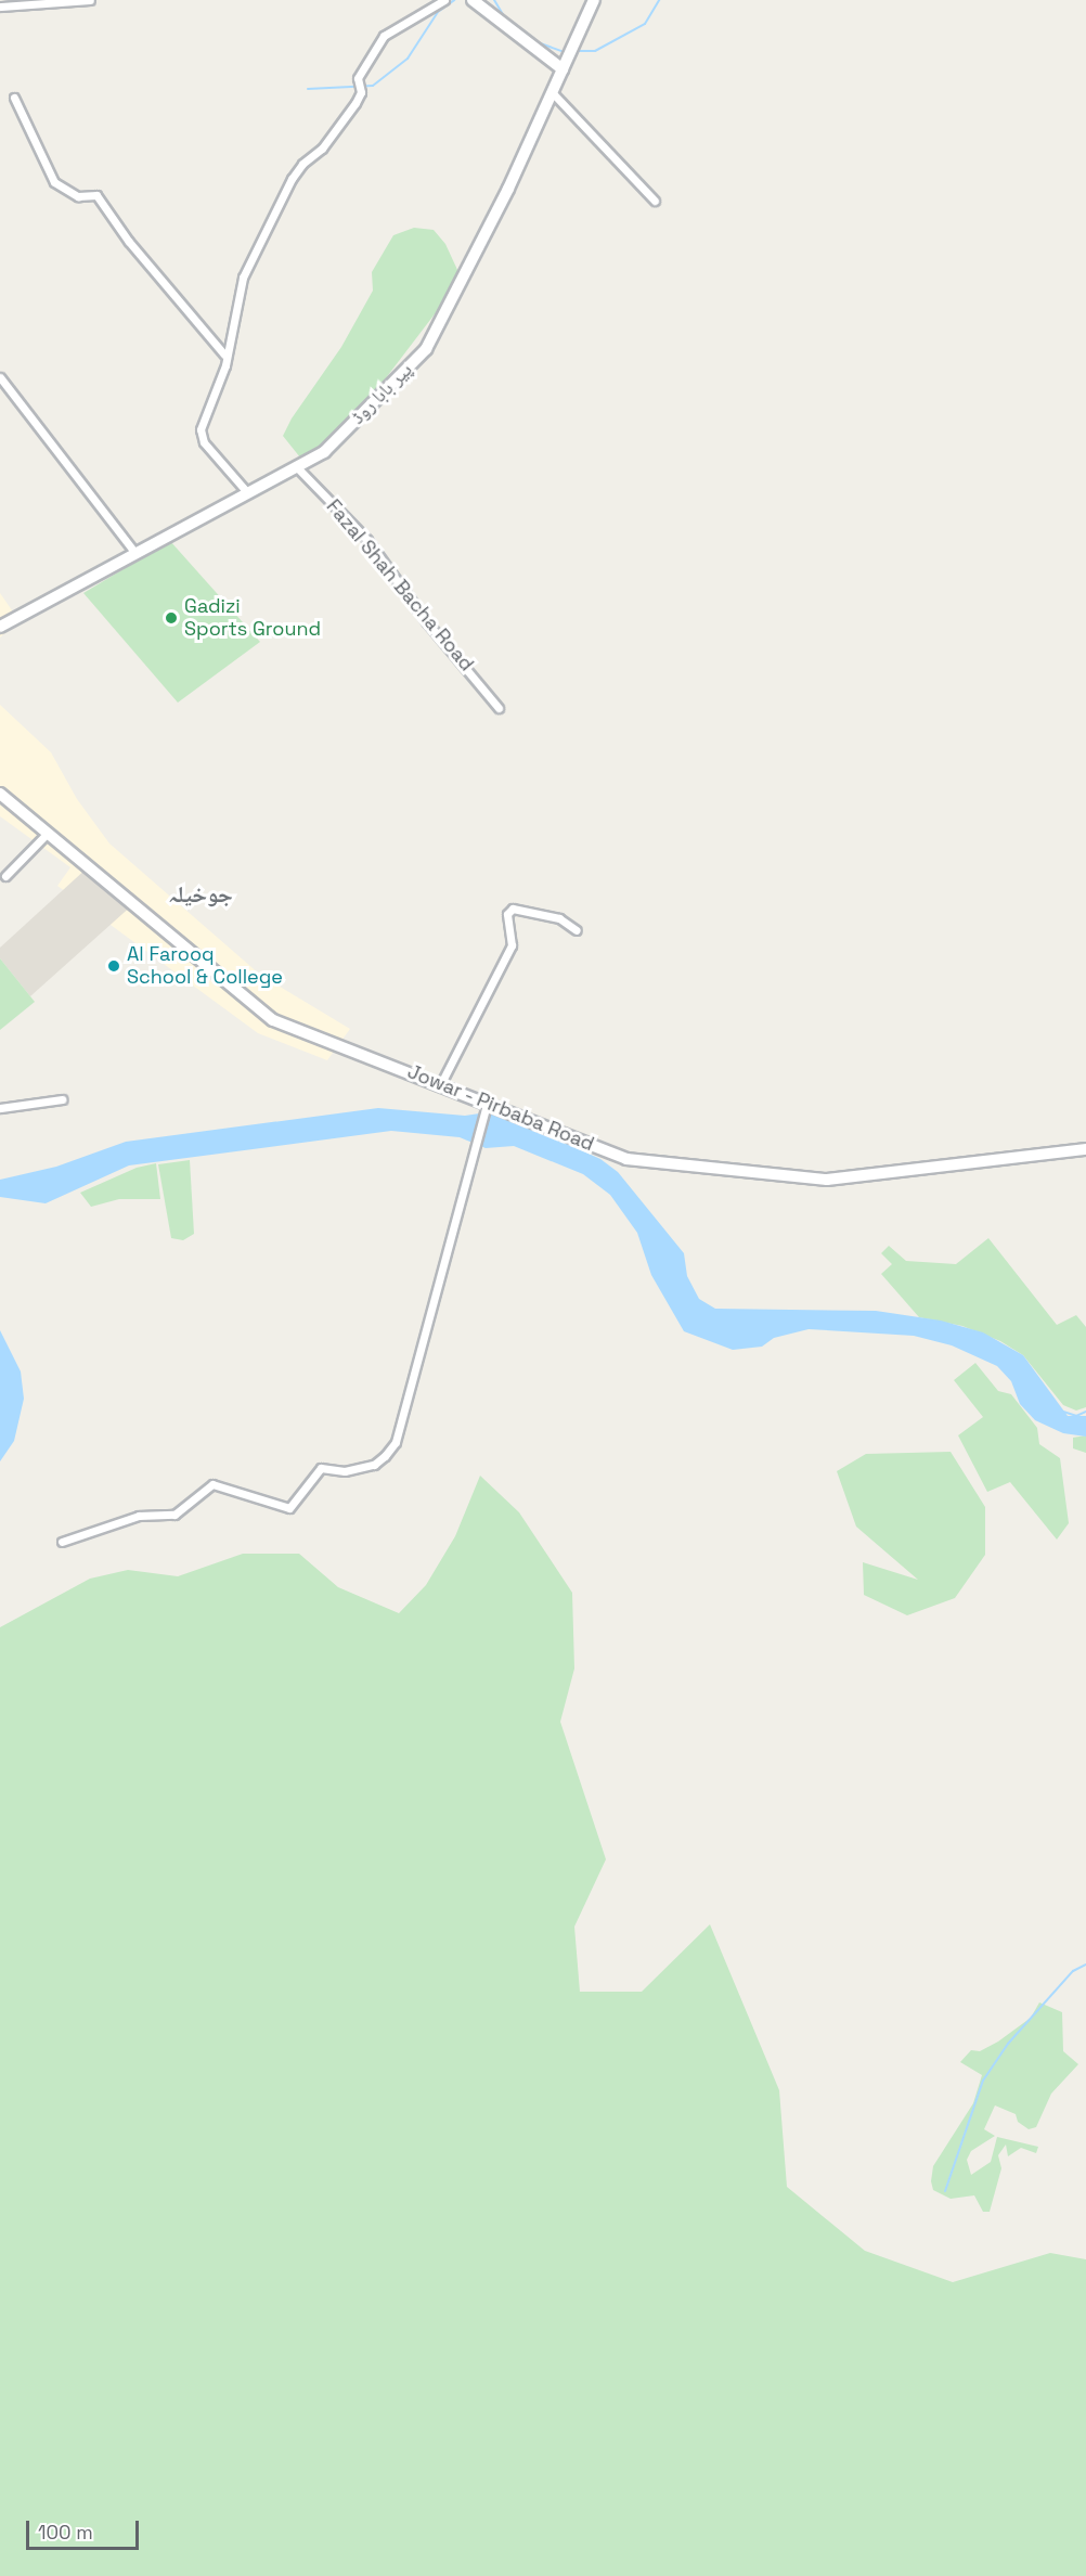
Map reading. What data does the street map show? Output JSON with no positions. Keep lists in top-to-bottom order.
{
  "streets": {
    "main road": ["پیر بابا روڈ", "Jowar - Pirbaba Road"],
    "street": ["Fazal Shah Bacha Road"]
  },
  "crossings": [
    ["پیر بابا روڈ", "Fazal Shah Bacha Road"]
  ],
  "districts": ["جوخیلہ"],
  "places": ["Gadizi Sports Ground", "Al Farooq School & College"],
  "scale_bar": "100 m"
}
